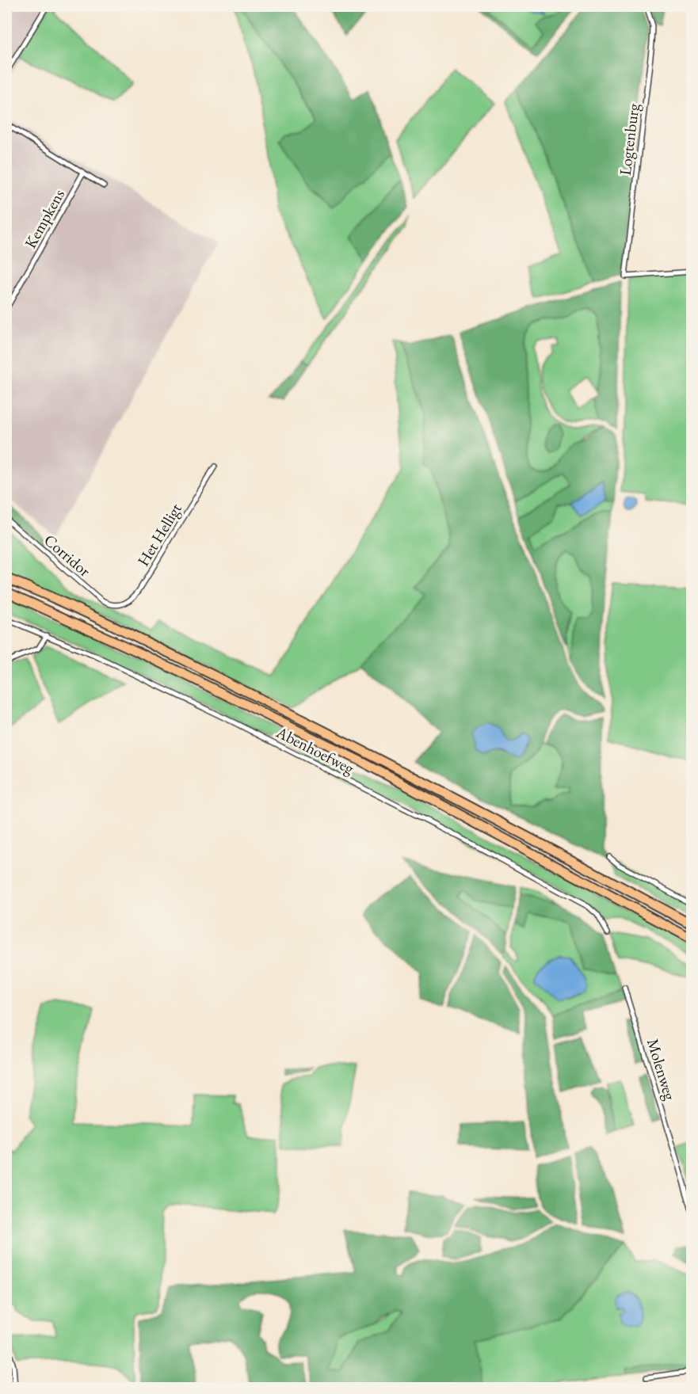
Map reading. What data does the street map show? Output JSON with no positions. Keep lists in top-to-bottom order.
{
  "streets": {
    "street": [
      "Logtenburg",
      "Kempkens",
      "Het Helligt",
      "Corridor",
      "Abenhoefweg",
      "Molenweg"
    ]
  },
  "crossings": [
    ["Het Helligt", "Corridor"]
  ]
}
